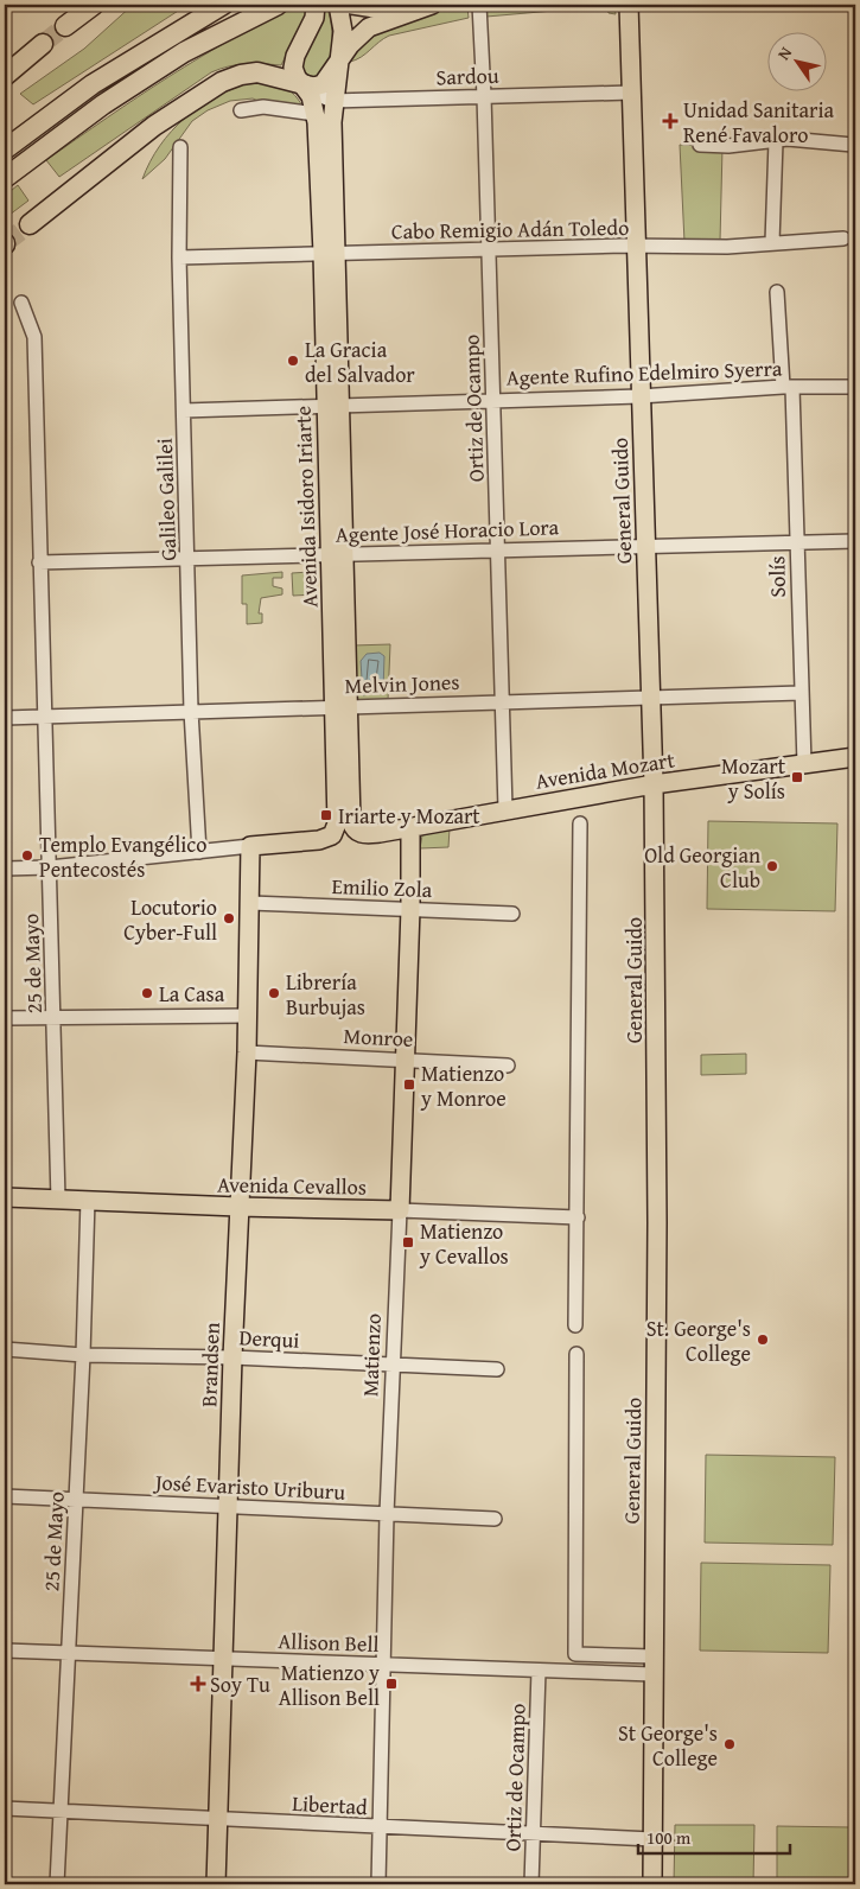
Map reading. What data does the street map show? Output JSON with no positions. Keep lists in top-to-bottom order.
{
  "streets": {
    "main road": [
      "General Guido",
      "Avenida Isidoro Iriarte",
      "Avenida Mozart",
      "Avenida Cevallos",
      "Matienzo",
      "Brandsen"
    ],
    "street": [
      "Sardou",
      "Cabo Remigio Adán Toledo",
      "Agente Rufino Edelmiro Syerra",
      "Ortiz de Ocampo",
      "Galileo Galilei",
      "Agente José Horacio Lora",
      "Solís",
      "Melvin Jones",
      "Emilio Zola",
      "25 de Mayo",
      "Monroe",
      "Derqui",
      "José Evaristo Uriburu",
      "Allison Bell",
      "Libertad"
    ]
  },
  "crossings": [
    ["Sardou", "Ortiz de Ocampo"],
    ["Sardou", "General Guido"],
    ["Sardou", "Avenida Isidoro Iriarte"],
    ["Cabo Remigio Adán Toledo", "Ortiz de Ocampo"],
    ["Cabo Remigio Adán Toledo", "Galileo Galilei"],
    ["Cabo Remigio Adán Toledo", "General Guido"],
    ["Cabo Remigio Adán Toledo", "Avenida Isidoro Iriarte"],
    ["Agente Rufino Edelmiro Syerra", "Ortiz de Ocampo"],
    ["Agente Rufino Edelmiro Syerra", "Galileo Galilei"],
    ["Agente Rufino Edelmiro Syerra", "General Guido"],
    ["Agente Rufino Edelmiro Syerra", "Avenida Isidoro Iriarte"],
    ["Agente Rufino Edelmiro Syerra", "Solís"],
    ["Ortiz de Ocampo", "Agente José Horacio Lora"],
    ["Ortiz de Ocampo", "Melvin Jones"],
    ["Ortiz de Ocampo", "Avenida Mozart"],
    ["Ortiz de Ocampo", "Allison Bell"],
    ["Ortiz de Ocampo", "Libertad"],
    ["Galileo Galilei", "Agente José Horacio Lora"],
    ["Galileo Galilei", "Melvin Jones"],
    ["General Guido", "Agente José Horacio Lora"],
    ["General Guido", "Melvin Jones"],
    ["General Guido", "Avenida Mozart"],
    ["General Guido", "Allison Bell"],
    ["General Guido", "Libertad"],
    ["Avenida Isidoro Iriarte", "Agente José Horacio Lora"],
    ["Avenida Isidoro Iriarte", "Melvin Jones"],
    ["Avenida Isidoro Iriarte", "Avenida Mozart"],
    ["Avenida Isidoro Iriarte", "Brandsen"],
    ["Agente José Horacio Lora", "Solís"],
    ["Agente José Horacio Lora", "25 de Mayo"],
    ["Solís", "Melvin Jones"],
    ["Solís", "Avenida Mozart"],
    ["Melvin Jones", "25 de Mayo"],
    ["Avenida Mozart", "Matienzo"],
    ["Emilio Zola", "Matienzo"],
    ["Emilio Zola", "Brandsen"],
    ["25 de Mayo", "Avenida Cevallos"],
    ["25 de Mayo", "Derqui"],
    ["25 de Mayo", "José Evaristo Uriburu"],
    ["25 de Mayo", "Allison Bell"],
    ["25 de Mayo", "Libertad"],
    ["Monroe", "Matienzo"],
    ["Monroe", "Brandsen"],
    ["Avenida Cevallos", "Matienzo"],
    ["Avenida Cevallos", "Brandsen"],
    ["Derqui", "Matienzo"],
    ["Derqui", "Brandsen"],
    ["Matienzo", "José Evaristo Uriburu"],
    ["Matienzo", "Allison Bell"],
    ["Matienzo", "Libertad"],
    ["Brandsen", "José Evaristo Uriburu"],
    ["Brandsen", "Allison Bell"],
    ["Brandsen", "Libertad"]
  ],
  "places": {
    "health": ["Unidad Sanitaria René Favaloro", "Soy Tu"],
    "other": [
      "La Gracia del Salvador",
      "Templo Evangélico Pentecostés",
      "Old Georgian Club",
      "Locutorio Cyber-Full",
      "La Casa",
      "Librería Burbujas",
      "St. George's College",
      "St George's College"
    ],
    "transit": [
      "Mozart y Solís",
      "Iriarte y Mozart",
      "Matienzo y Monroe",
      "Matienzo y Cevallos",
      "Matienzo y Allison Bell"
    ]
  },
  "scale_bar": "100 m",
  "north": "top left"
}
